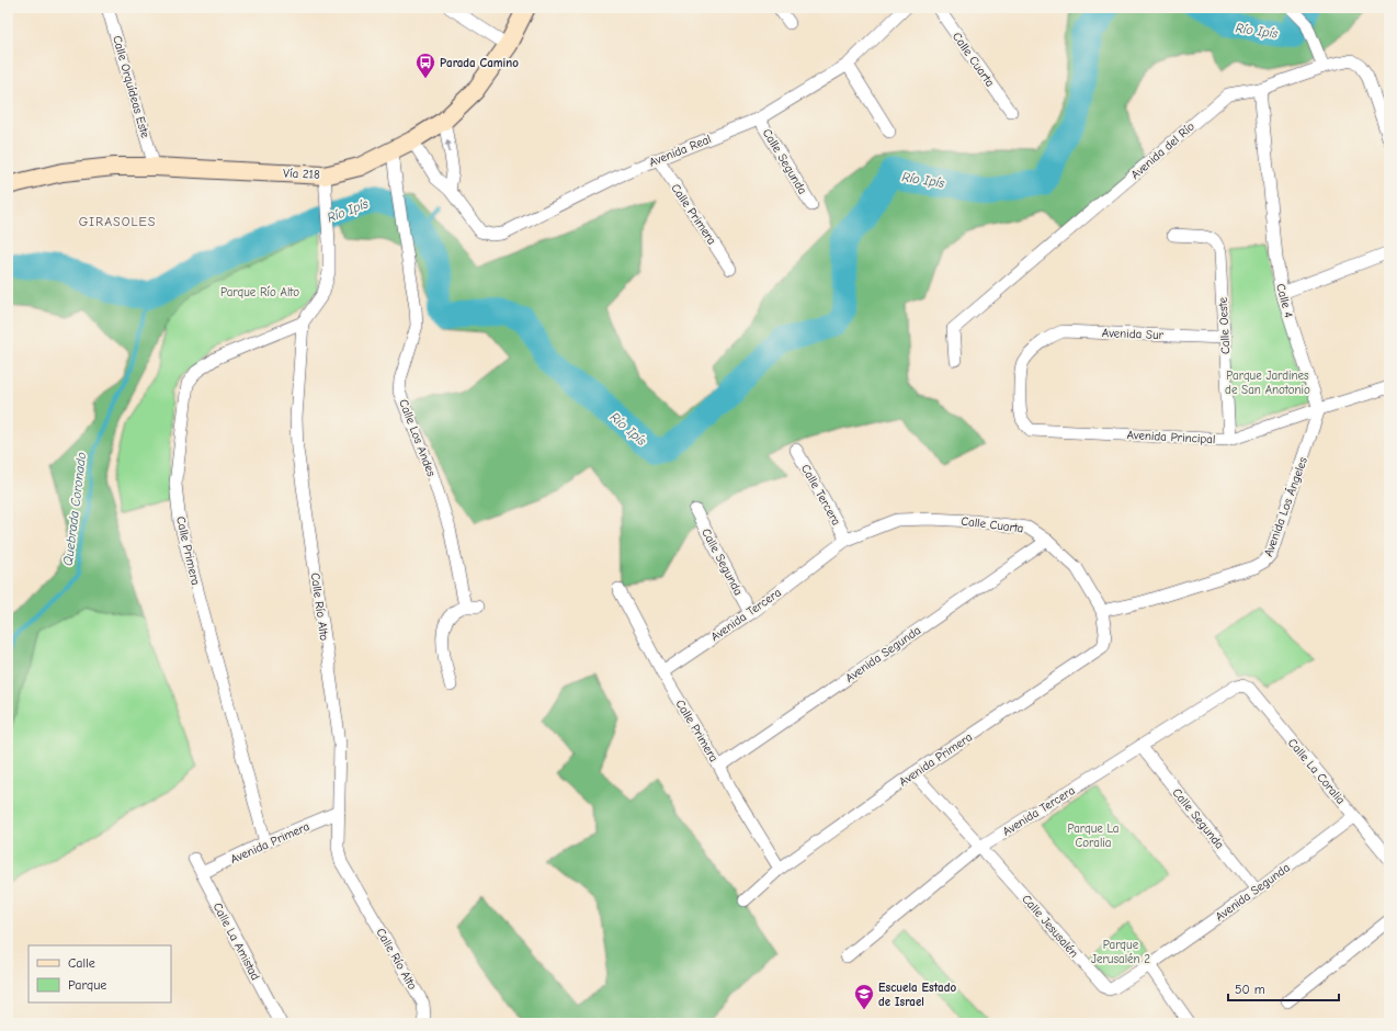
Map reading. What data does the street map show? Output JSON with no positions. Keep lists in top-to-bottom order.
{
  "streets": {
    "main road": ["Vía 218"],
    "street": [
      "Calle Cuarta",
      "Calle Orquídeas Este",
      "Avenida Real",
      "Avenida del Río",
      "Calle Segunda",
      "Calle Primera",
      "Calle 4",
      "Calle Oeste",
      "Avenida Sur",
      "Avenida Principal",
      "Calle Los Andes",
      "Calle Tercera",
      "Avenida Los Ángeles",
      "Calle Río Alto",
      "Avenida Tercera",
      "Avenida Segunda",
      "Avenida Primera",
      "Calle La Coralia",
      "Calle Jesusalén",
      "Calle La Amistad"
    ]
  },
  "crossings": [
    ["Calle Cuarta", "Avenida Los Ángeles"],
    ["Calle Cuarta", "Avenida Tercera"],
    ["Calle Cuarta", "Avenida Segunda"],
    ["Calle Cuarta", "Avenida Primera"],
    ["Calle Orquídeas Este", "Vía 218"],
    ["Avenida Real", "Calle Segunda"],
    ["Avenida Real", "Vía 218"],
    ["Avenida Real", "Calle Primera"],
    ["Avenida del Río", "Calle 4"],
    ["Calle Segunda", "Avenida Tercera"],
    ["Calle Segunda", "Avenida Segunda"],
    ["Vía 218", "Calle Los Andes"],
    ["Calle Primera", "Calle Río Alto"],
    ["Calle Primera", "Avenida Tercera"],
    ["Calle Primera", "Avenida Segunda"],
    ["Calle Primera", "Avenida Primera"],
    ["Calle 4", "Avenida Principal"],
    ["Calle 4", "Avenida Los Ángeles"],
    ["Calle Oeste", "Avenida Sur"],
    ["Calle Oeste", "Avenida Principal"],
    ["Avenida Sur", "Avenida Principal"],
    ["Avenida Principal", "Avenida Los Ángeles"],
    ["Calle Tercera", "Avenida Tercera"],
    ["Avenida Los Ángeles", "Avenida Primera"],
    ["Calle Río Alto", "Avenida Primera"],
    ["Avenida Tercera", "Calle La Coralia"],
    ["Avenida Tercera", "Calle Jesusalén"],
    ["Avenida Segunda", "Calle La Coralia"],
    ["Avenida Segunda", "Calle Jesusalén"],
    ["Avenida Primera", "Calle Jesusalén"],
    ["Avenida Primera", "Calle La Amistad"]
  ],
  "districts": ["GIRASOLES"],
  "water": ["Río Ipís", "Quebrada Coronado"],
  "parks": [
    "Parque Río Alto",
    "Parque Jardines de San Anotonio",
    "Parque La Coralia",
    "Parque Jerusalén 2"
  ],
  "places": {
    "bus stop": ["Parada Camino"],
    "school or university": ["Escuela Estado de Israel"]
  },
  "legend": ["Calle", "Parque"],
  "scale_bar": "50 m"
}
